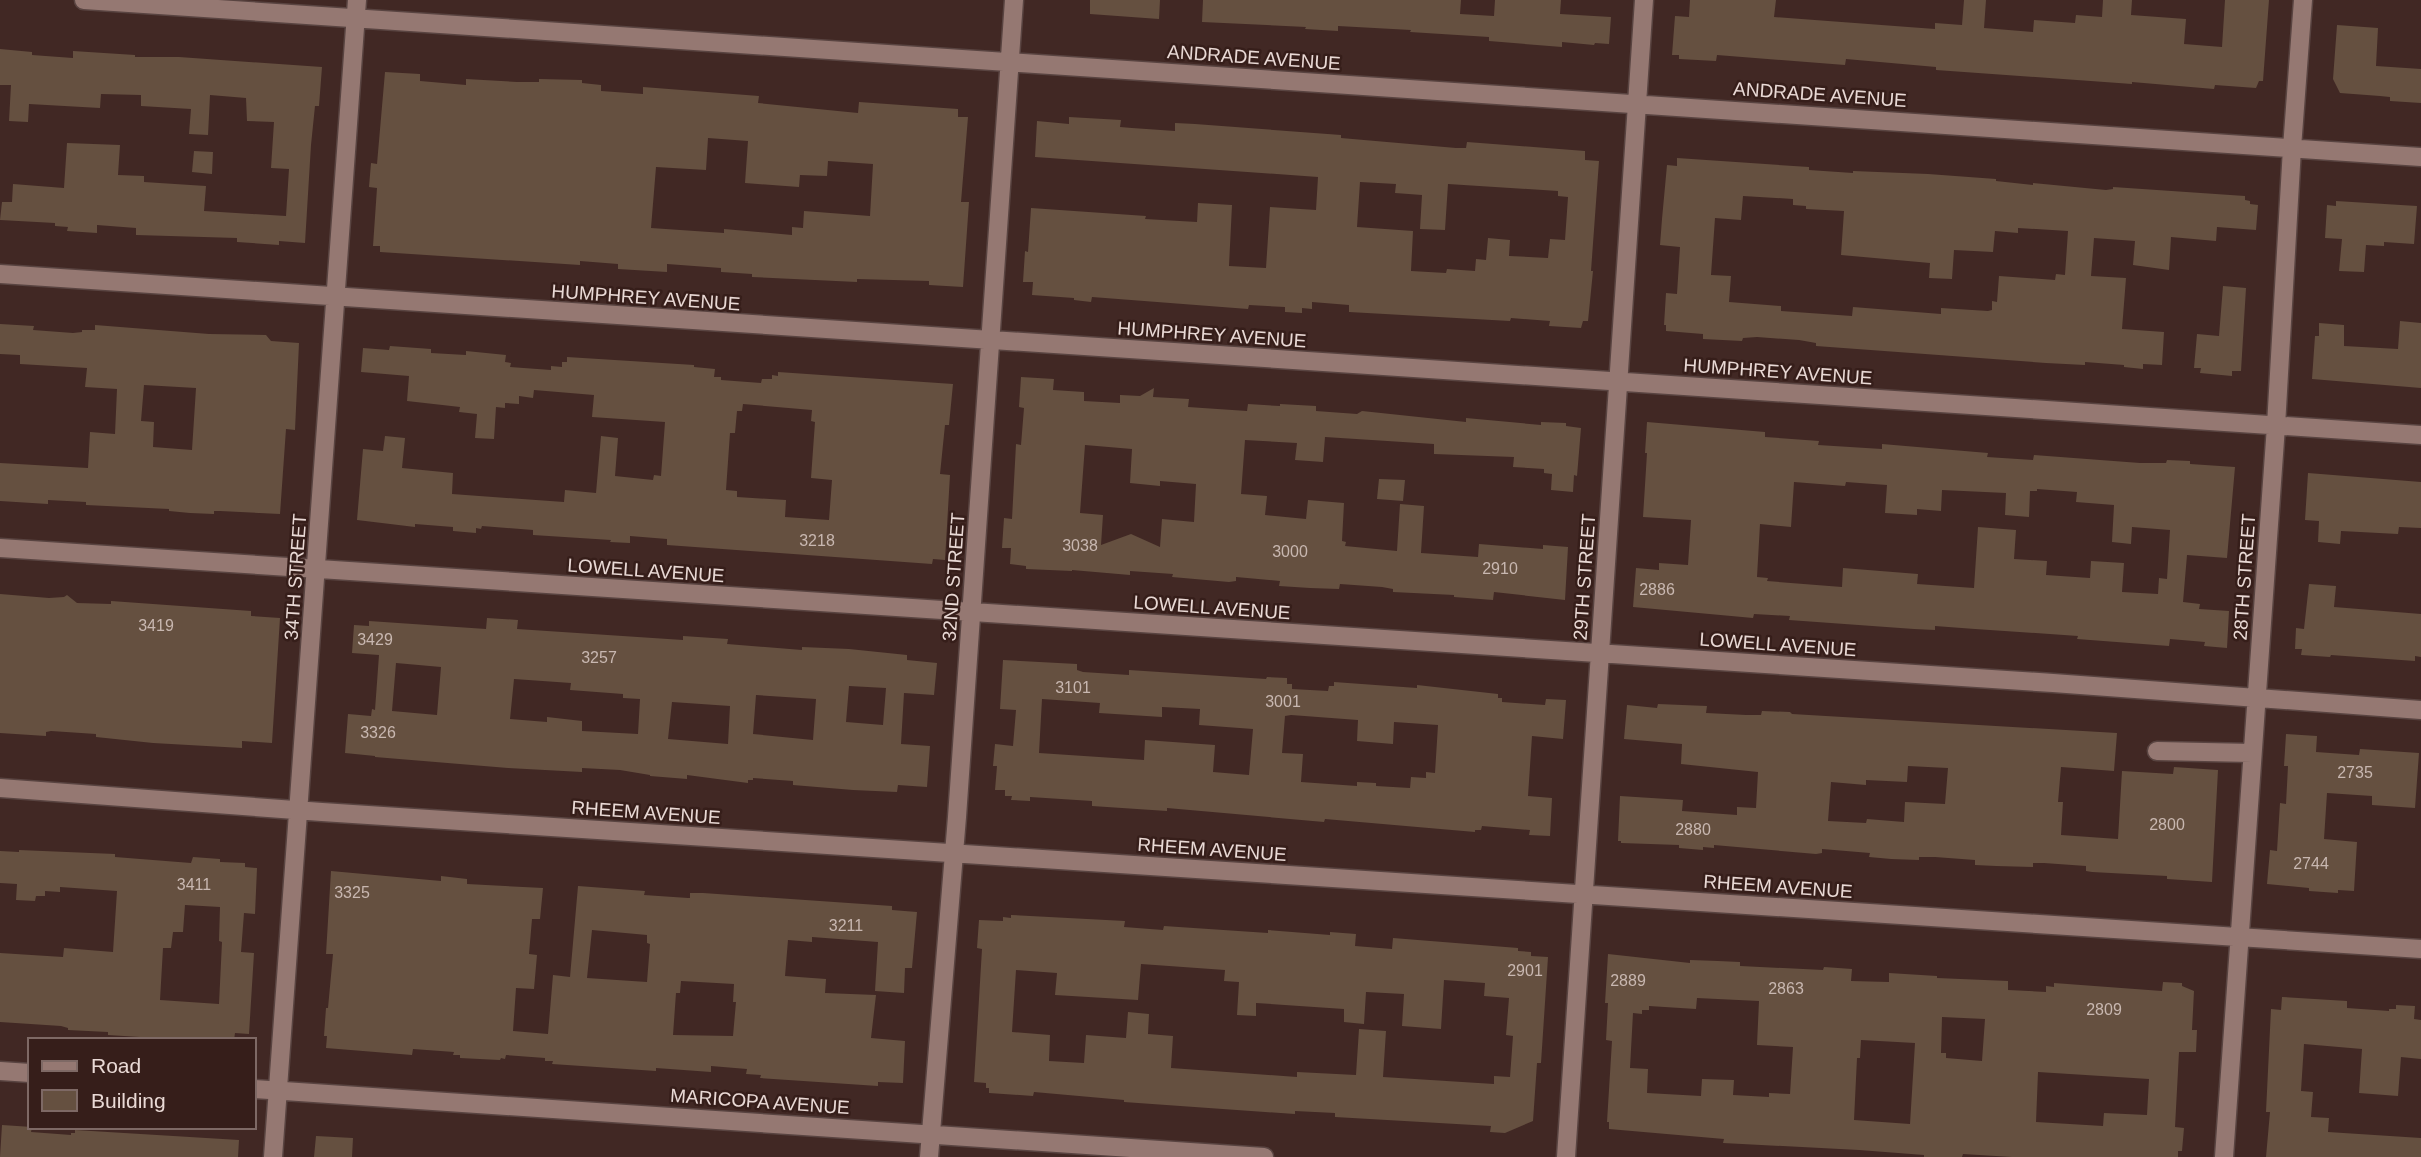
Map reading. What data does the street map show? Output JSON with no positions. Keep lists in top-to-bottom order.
{
  "streets": {
    "street": [
      "ANDRADE AVENUE",
      "HUMPHREY AVENUE",
      "LOWELL AVENUE",
      "34TH STREET",
      "32ND STREET",
      "29TH STREET",
      "28TH STREET",
      "RHEEM AVENUE",
      "MARICOPA AVENUE"
    ]
  },
  "crossings": [
    ["ANDRADE AVENUE", "34TH STREET"],
    ["ANDRADE AVENUE", "32ND STREET"],
    ["ANDRADE AVENUE", "29TH STREET"],
    ["ANDRADE AVENUE", "28TH STREET"],
    ["HUMPHREY AVENUE", "34TH STREET"],
    ["HUMPHREY AVENUE", "32ND STREET"],
    ["HUMPHREY AVENUE", "29TH STREET"],
    ["HUMPHREY AVENUE", "28TH STREET"],
    ["LOWELL AVENUE", "34TH STREET"],
    ["LOWELL AVENUE", "32ND STREET"],
    ["LOWELL AVENUE", "29TH STREET"],
    ["LOWELL AVENUE", "28TH STREET"],
    ["34TH STREET", "RHEEM AVENUE"],
    ["34TH STREET", "MARICOPA AVENUE"],
    ["32ND STREET", "RHEEM AVENUE"],
    ["32ND STREET", "MARICOPA AVENUE"],
    ["29TH STREET", "RHEEM AVENUE"],
    ["28TH STREET", "RHEEM AVENUE"]
  ],
  "house_numbers": [
    "3218",
    "3038",
    "3000",
    "2910",
    "2886",
    "3419",
    "3429",
    "3257",
    "3101",
    "3001",
    "3326",
    "2735",
    "2800",
    "2880",
    "2744",
    "3411",
    "3325",
    "3211",
    "2901",
    "2889",
    "2863",
    "2809"
  ],
  "legend": ["Road", "Building"]
}
